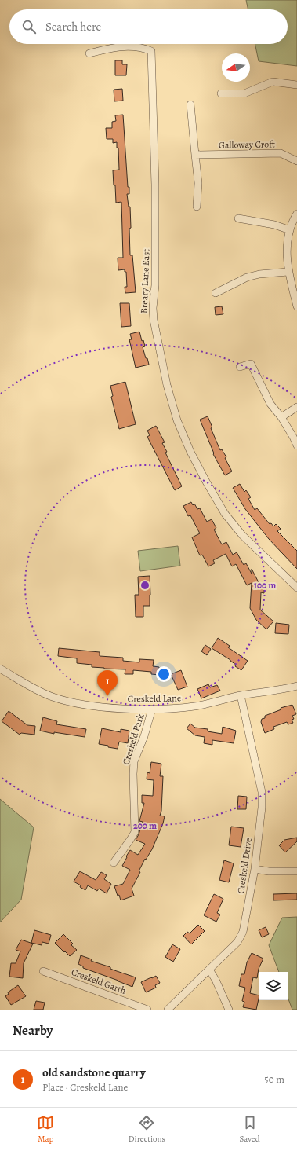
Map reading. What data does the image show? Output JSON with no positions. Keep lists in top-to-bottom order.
{
  "streets": {
    "street": [
      "Galloway Croft",
      "Breary Lane East",
      "Creskeld Lane",
      "Creskeld Park",
      "Creskeld Drive",
      "Creskeld Garth"
    ]
  },
  "crossings": [
    ["Creskeld Lane", "Creskeld Park"],
    ["Creskeld Lane", "Creskeld Drive"]
  ],
  "north": "left",
  "page": {
    "search": "Search here",
    "pins": "1",
    "heading": "Nearby",
    "list": [
      {
        "mark": "1",
        "name": "old sandstone quarry",
        "note": "Place · Creskeld Lane",
        "value": "50 m"
      }
    ],
    "nav": ["Map", "Directions", "Saved"]
  },
  "rings": ["100 m", "200 m"]
}
